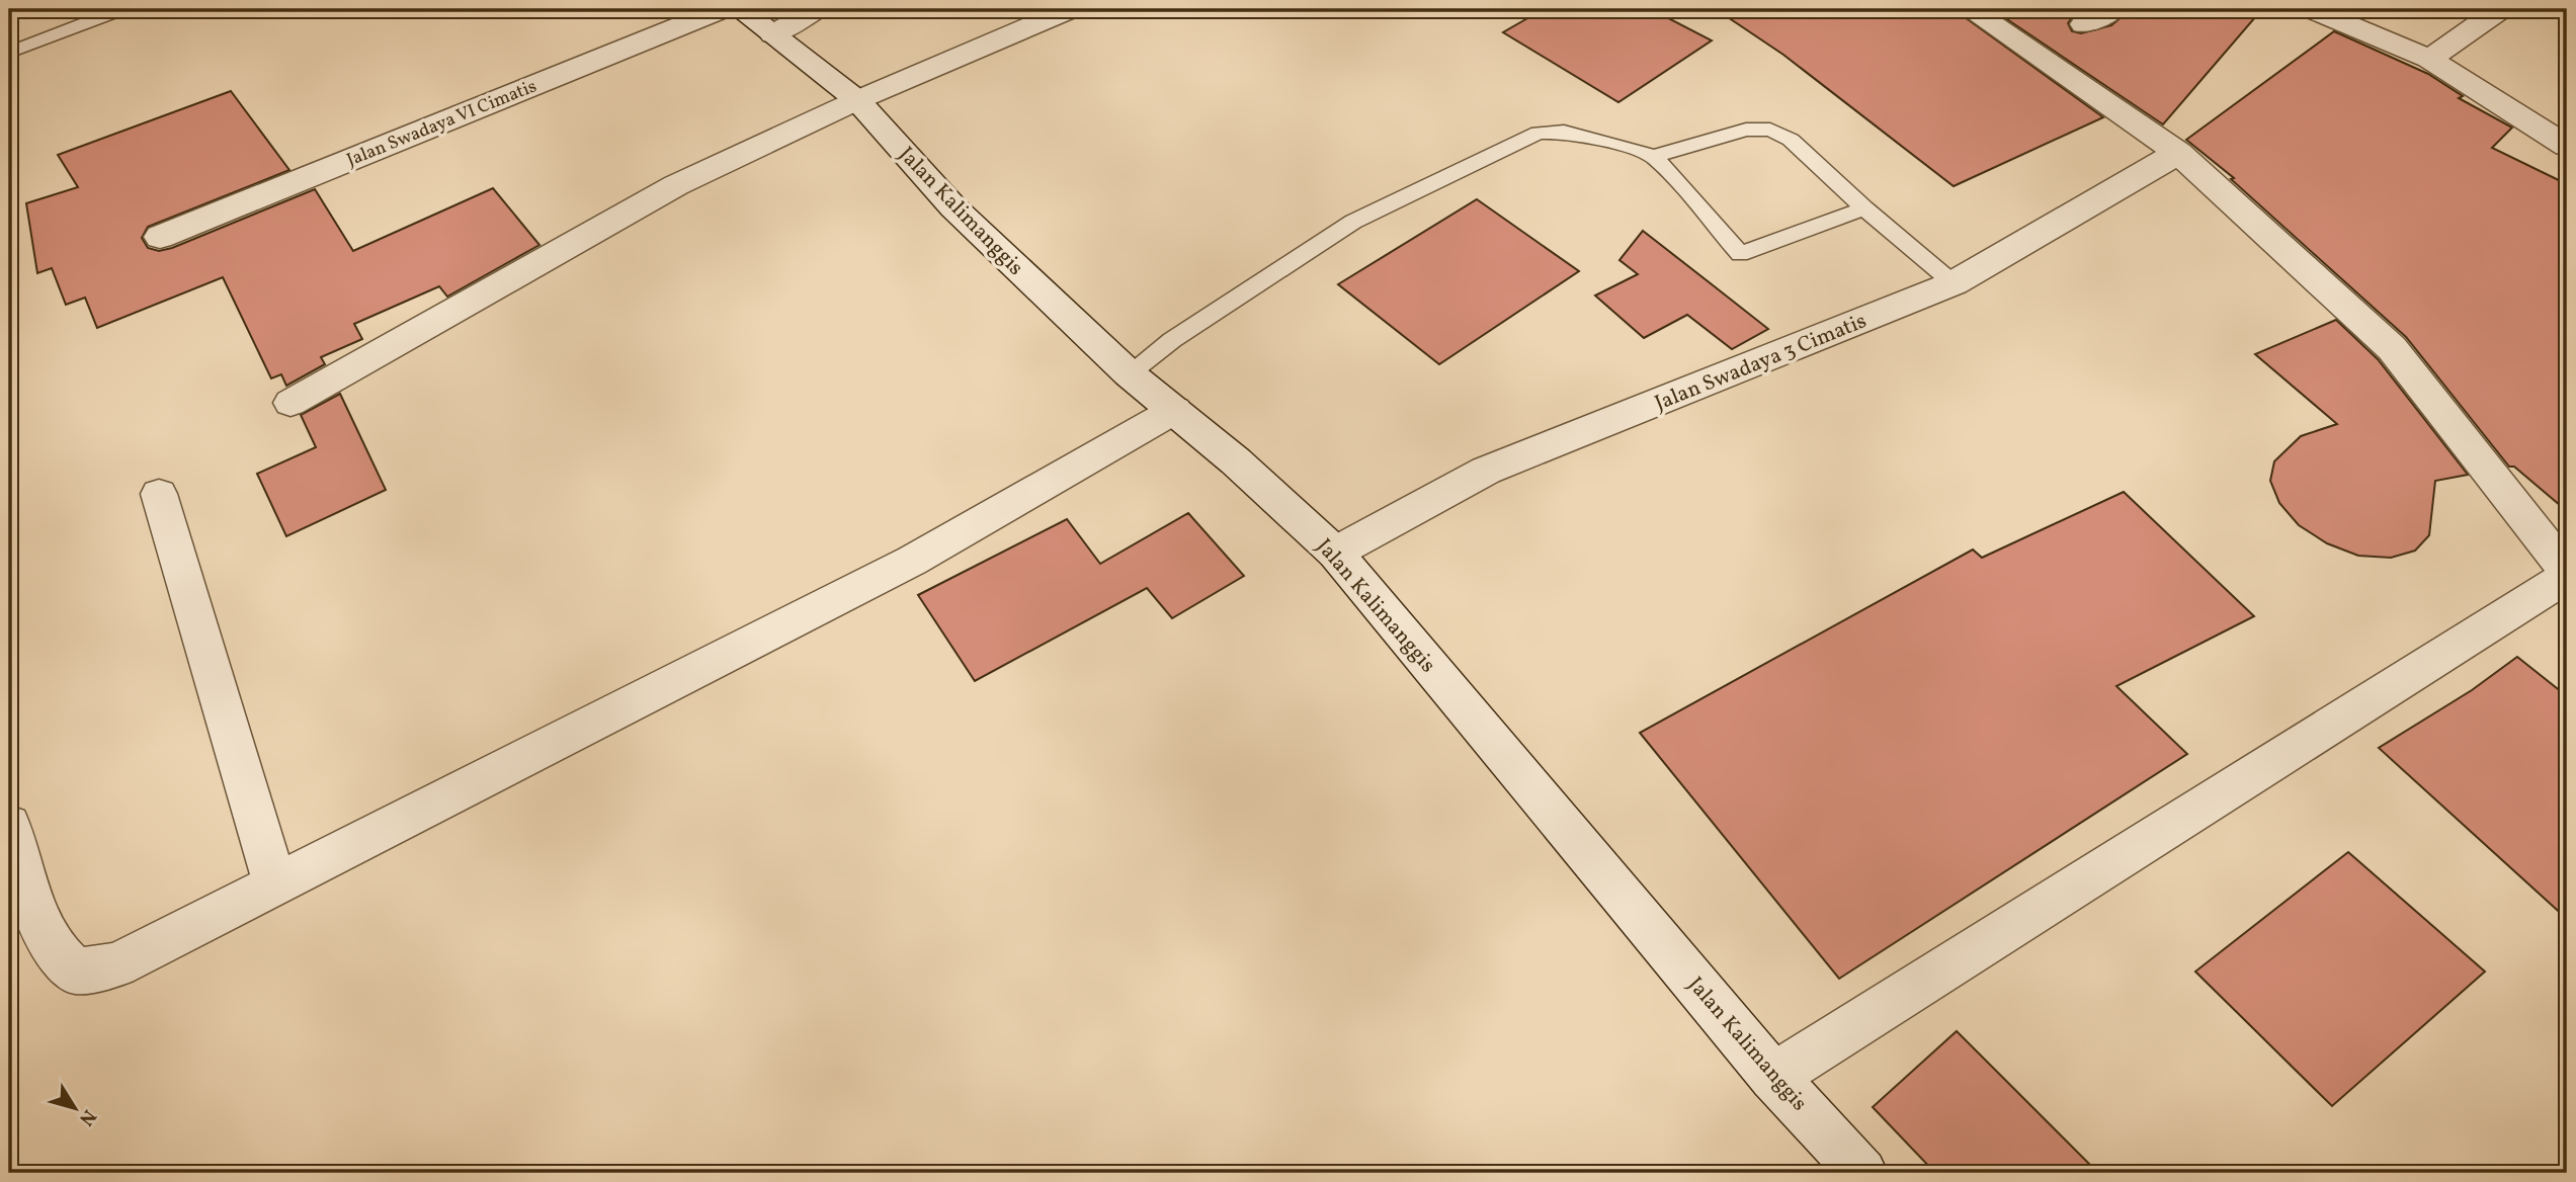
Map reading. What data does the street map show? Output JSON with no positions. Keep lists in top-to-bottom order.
{
  "streets": {
    "street": ["Jalan Swadaya VI Cimatis", "Jalan Kalimanggis", "Jalan Swadaya 3 Cimatis"]
  },
  "crossings": [
    ["Jalan Kalimanggis", "Jalan Swadaya 3 Cimatis"]
  ],
  "north": "bottom right"
}
